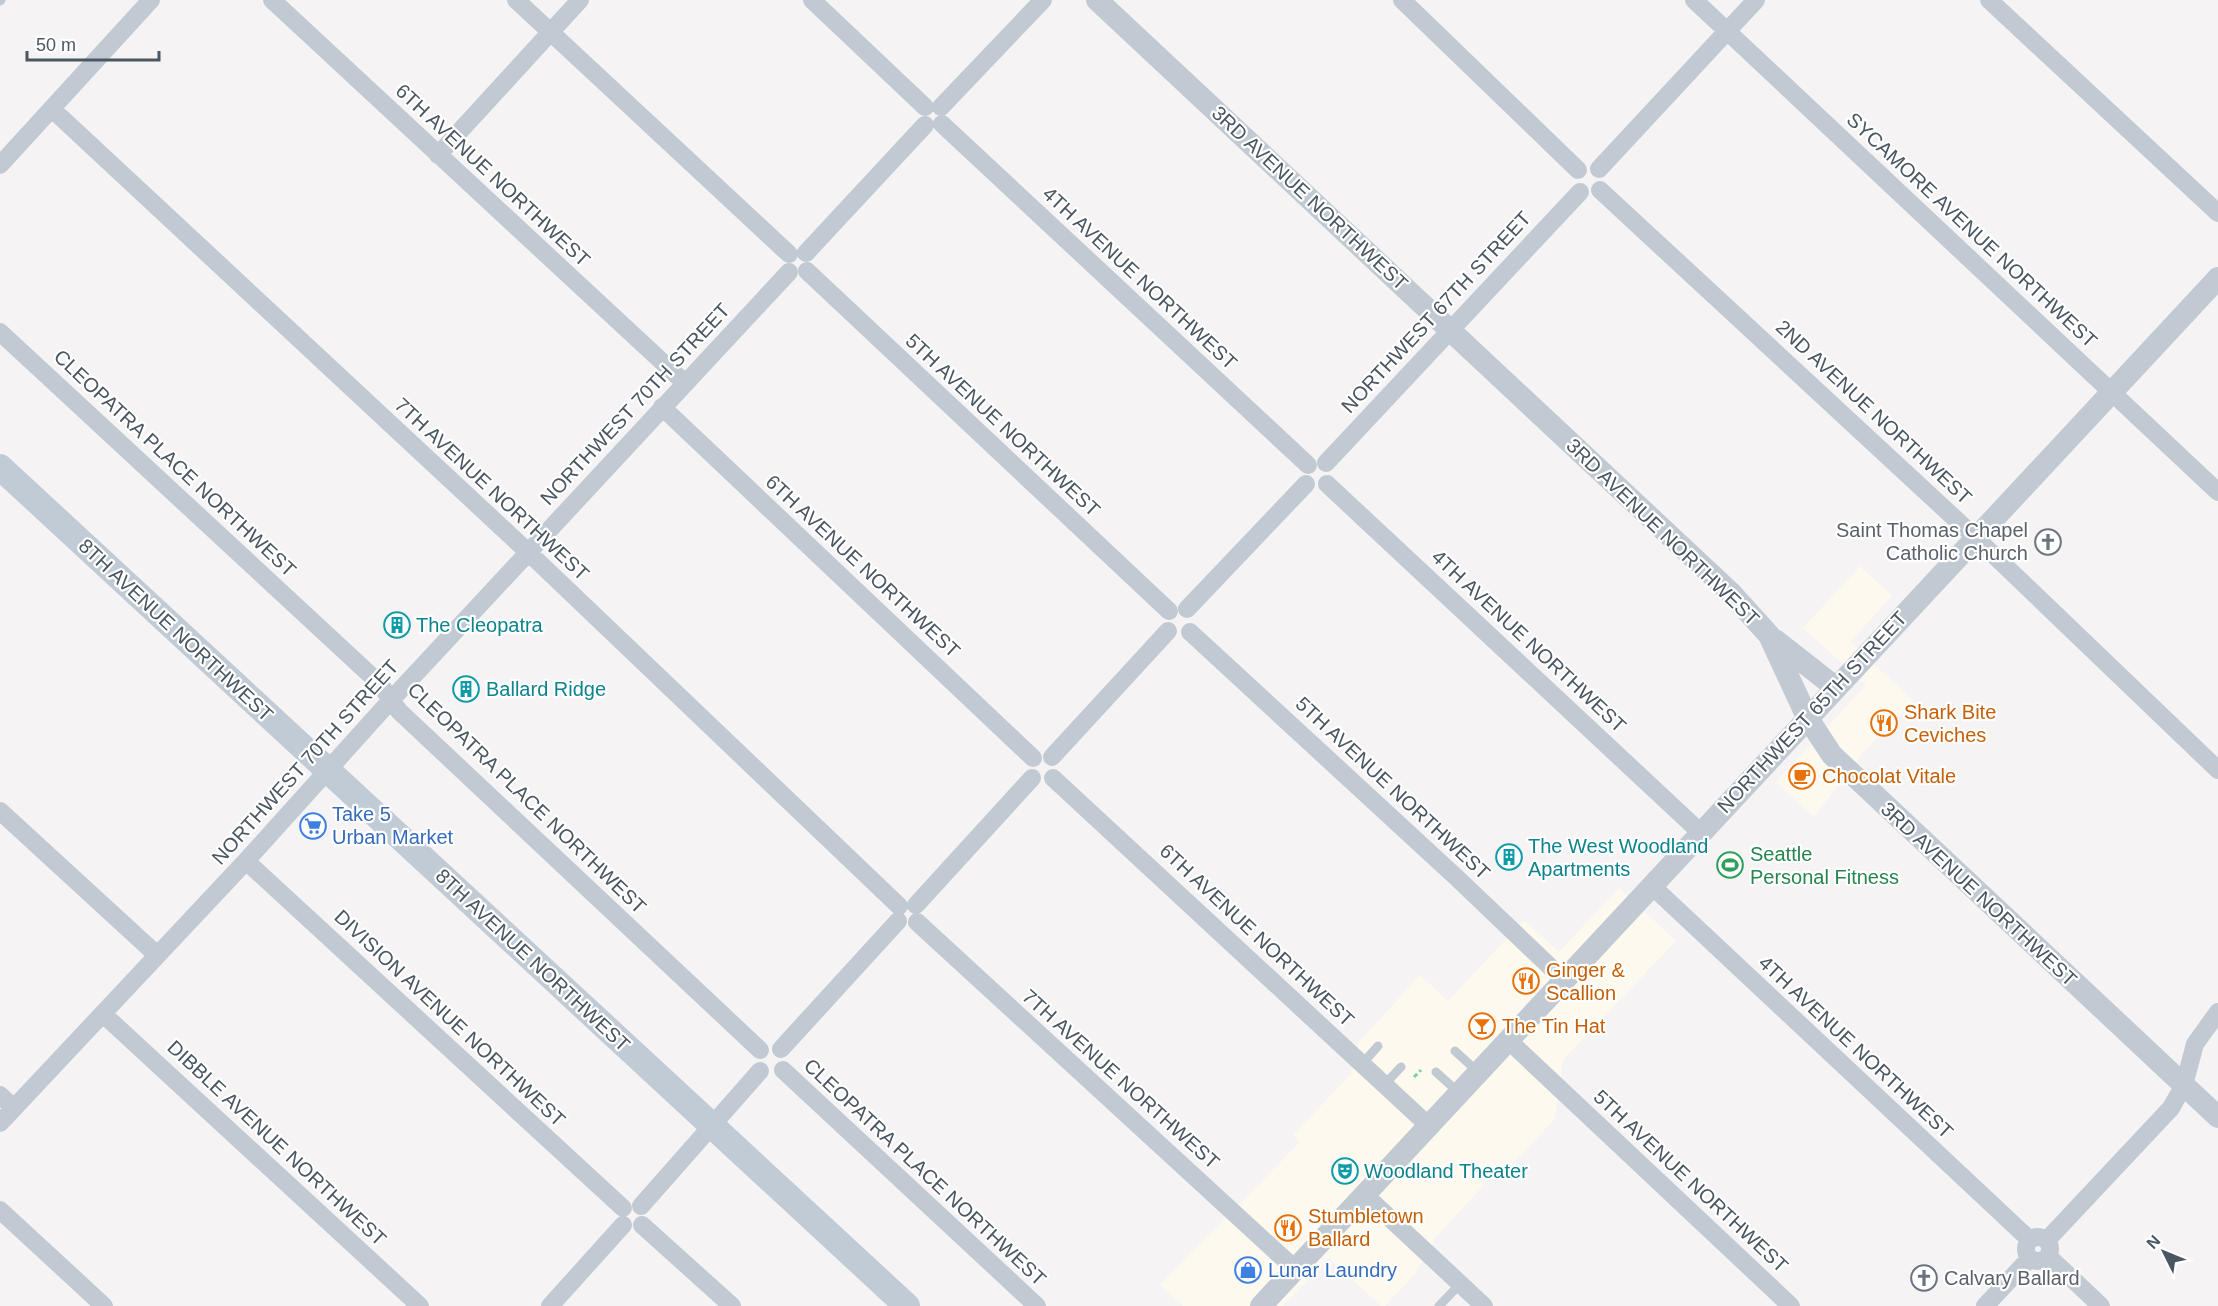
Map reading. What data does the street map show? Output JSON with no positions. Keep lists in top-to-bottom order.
{
  "streets": {
    "main road": ["8TH AVENUE NORTHWEST"],
    "street": [
      "6TH AVENUE NORTHWEST",
      "3RD AVENUE NORTHWEST",
      "SYCAMORE AVENUE NORTHWEST",
      "4TH AVENUE NORTHWEST",
      "NORTHWEST 67TH STREET",
      "NORTHWEST 70TH STREET",
      "2ND AVENUE NORTHWEST",
      "5TH AVENUE NORTHWEST",
      "CLEOPATRA PLACE NORTHWEST",
      "7TH AVENUE NORTHWEST",
      "NORTHWEST 65TH STREET",
      "DIVISION AVENUE NORTHWEST",
      "DIBBLE AVENUE NORTHWEST"
    ]
  },
  "crossings": [
    ["6TH AVENUE NORTHWEST", "NORTHWEST 70TH STREET"],
    ["6TH AVENUE NORTHWEST", "NORTHWEST 65TH STREET"],
    ["3RD AVENUE NORTHWEST", "NORTHWEST 67TH STREET"],
    ["3RD AVENUE NORTHWEST", "NORTHWEST 65TH STREET"],
    ["SYCAMORE AVENUE NORTHWEST", "NORTHWEST 65TH STREET"],
    ["4TH AVENUE NORTHWEST", "NORTHWEST 67TH STREET"],
    ["4TH AVENUE NORTHWEST", "NORTHWEST 70TH STREET"],
    ["4TH AVENUE NORTHWEST", "NORTHWEST 65TH STREET"],
    ["NORTHWEST 67TH STREET", "2ND AVENUE NORTHWEST"],
    ["NORTHWEST 70TH STREET", "5TH AVENUE NORTHWEST"],
    ["NORTHWEST 70TH STREET", "CLEOPATRA PLACE NORTHWEST"],
    ["NORTHWEST 70TH STREET", "7TH AVENUE NORTHWEST"],
    ["NORTHWEST 70TH STREET", "8TH AVENUE NORTHWEST"],
    ["NORTHWEST 70TH STREET", "DIVISION AVENUE NORTHWEST"],
    ["NORTHWEST 70TH STREET", "DIBBLE AVENUE NORTHWEST"],
    ["2ND AVENUE NORTHWEST", "NORTHWEST 65TH STREET"],
    ["5TH AVENUE NORTHWEST", "NORTHWEST 65TH STREET"],
    ["7TH AVENUE NORTHWEST", "NORTHWEST 65TH STREET"]
  ],
  "places": {
    "church": ["Saint Thomas Chapel Catholic Church", "Calvary Ballard"],
    "building": ["The Cleopatra", "Ballard Ridge", "The West Woodland Apartments"],
    "restaurant": ["Shark Bite Ceviches", "Ginger & Scallion", "Stumbletown Ballard"],
    "cafe": ["Chocolat Vitale"],
    "supermarket": ["Take 5 Urban Market"],
    "sports": ["Seattle Personal Fitness"],
    "bar": ["The Tin Hat"],
    "theatre": ["Woodland Theater"],
    "shop": ["Lunar Laundry"]
  },
  "scale_bar": "50 m",
  "north": "top left"
}
